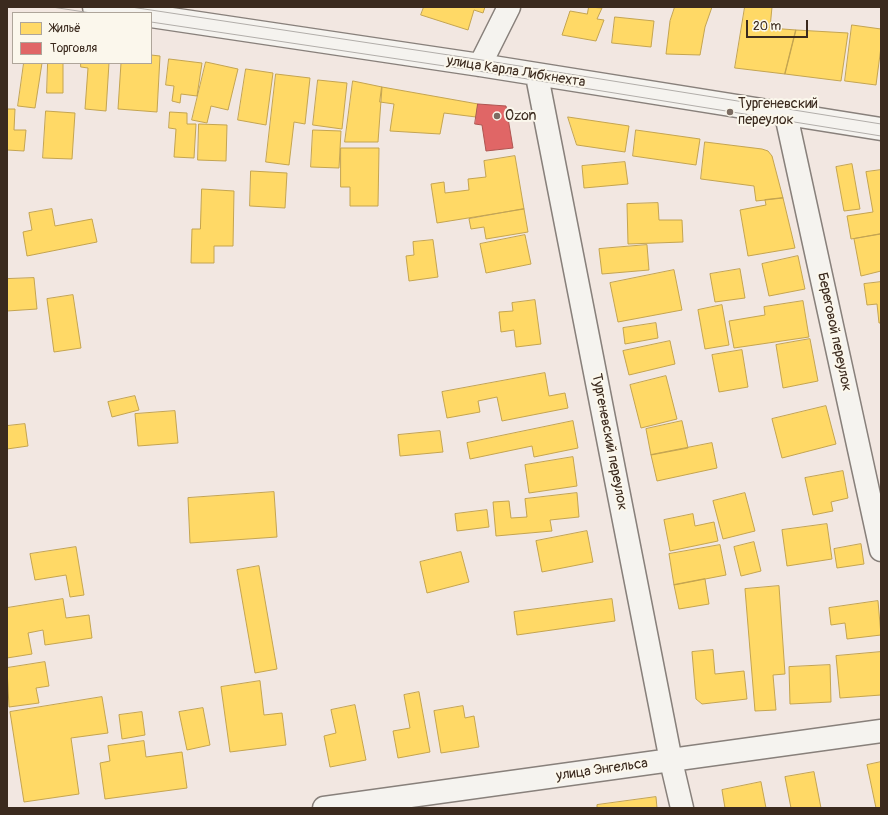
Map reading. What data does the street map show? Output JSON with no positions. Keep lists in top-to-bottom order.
{
  "streets": {
    "street": [
      "улица Карла Либкнехта",
      "Береговой переулок",
      "Тургеневский переулок",
      "улица Энгельса"
    ]
  },
  "crossings": [
    ["улица Карла Либкнехта", "Береговой переулок"],
    ["улица Карла Либкнехта", "Тургеневский переулок"],
    ["Тургеневский переулок", "улица Энгельса"]
  ],
  "places": ["Тургеневский переулок", "Ozon"],
  "legend": ["Жильё", "Торговля"],
  "scale_bar": "20 m"
}
